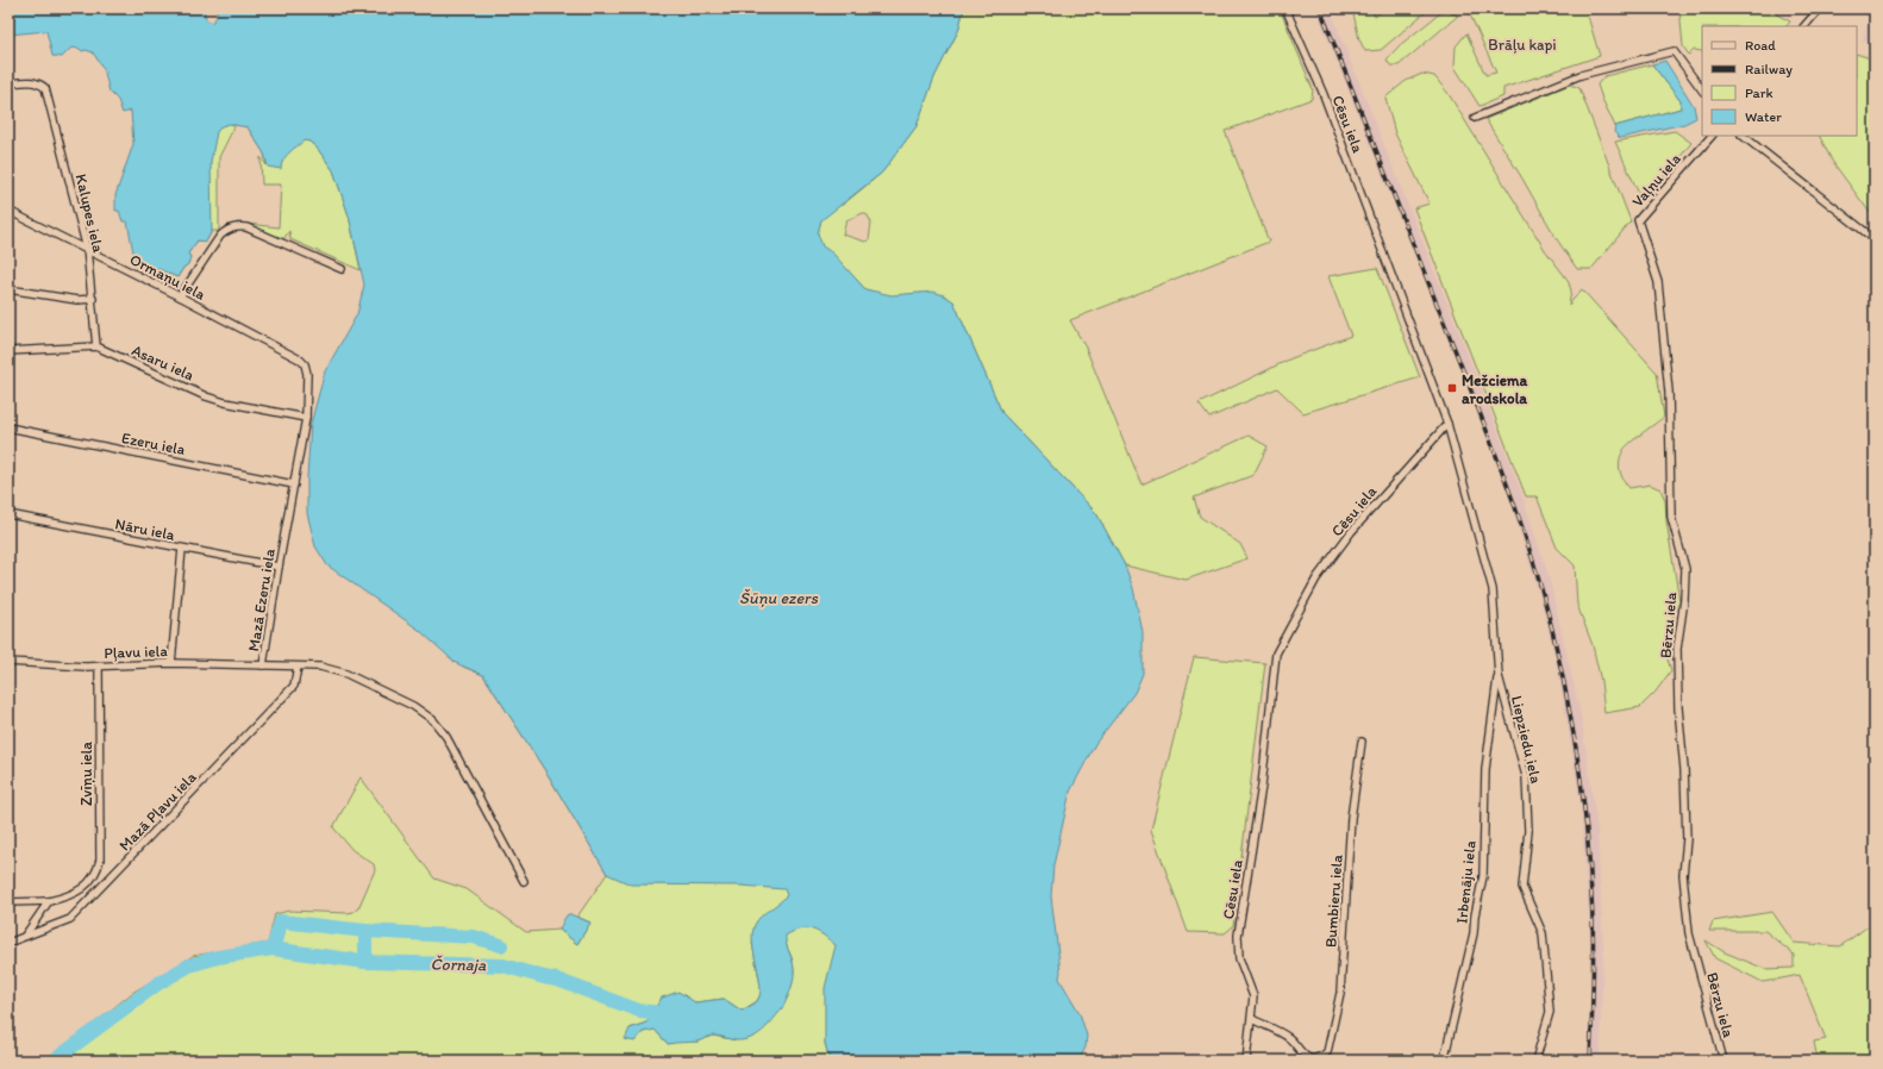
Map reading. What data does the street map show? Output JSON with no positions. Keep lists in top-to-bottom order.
{
  "streets": {
    "street": [
      "Cēsu iela",
      "Vaļņu iela",
      "Kalupes iela",
      "Ormaņu iela",
      "Asaru iela",
      "Ezeru iela",
      "Nāru iela",
      "Mazā Ezeru iela",
      "Bērzu iela",
      "Pļavu iela",
      "Liepziedu iela",
      "Zvīņu iela",
      "Mazā Pļavu iela",
      "Irbenāju iela",
      "Bumbieru iela"
    ]
  },
  "crossings": [
    ["Cēsu iela", "Liepziedu iela"],
    ["Cēsu iela", "Bumbieru iela"],
    ["Vaļņu iela", "Bērzu iela"],
    ["Kalupes iela", "Ormaņu iela"],
    ["Kalupes iela", "Asaru iela"],
    ["Ormaņu iela", "Mazā Ezeru iela"],
    ["Asaru iela", "Mazā Ezeru iela"],
    ["Ezeru iela", "Mazā Ezeru iela"],
    ["Nāru iela", "Mazā Ezeru iela"],
    ["Mazā Ezeru iela", "Pļavu iela"],
    ["Mazā Ezeru iela", "Mazā Pļavu iela"],
    ["Pļavu iela", "Zvīņu iela"],
    ["Liepziedu iela", "Irbenāju iela"]
  ],
  "water": ["Šūņu ezers", "Čornaja"],
  "parks": ["Brāļu kapi"],
  "places": {
    "transit": ["Mežciema arodskola"]
  },
  "legend": [
    "Road",
    "Railway",
    "Park",
    "Water"
  ]
}
